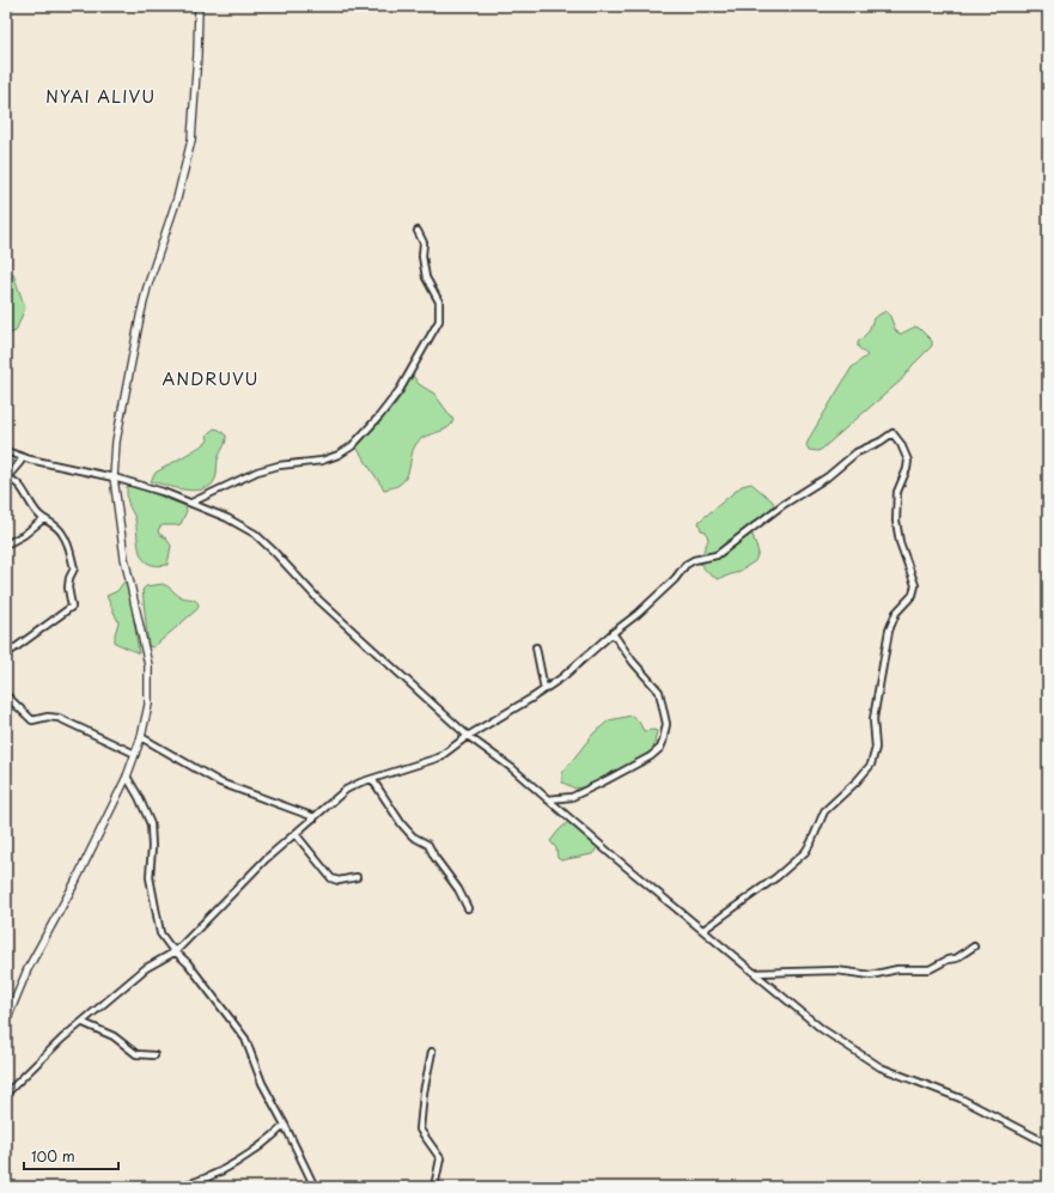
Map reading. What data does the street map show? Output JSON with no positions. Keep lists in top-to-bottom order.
{
  "districts": ["NYAI ALIVU", "ANDRUVU"],
  "scale_bar": "100 m"
}
